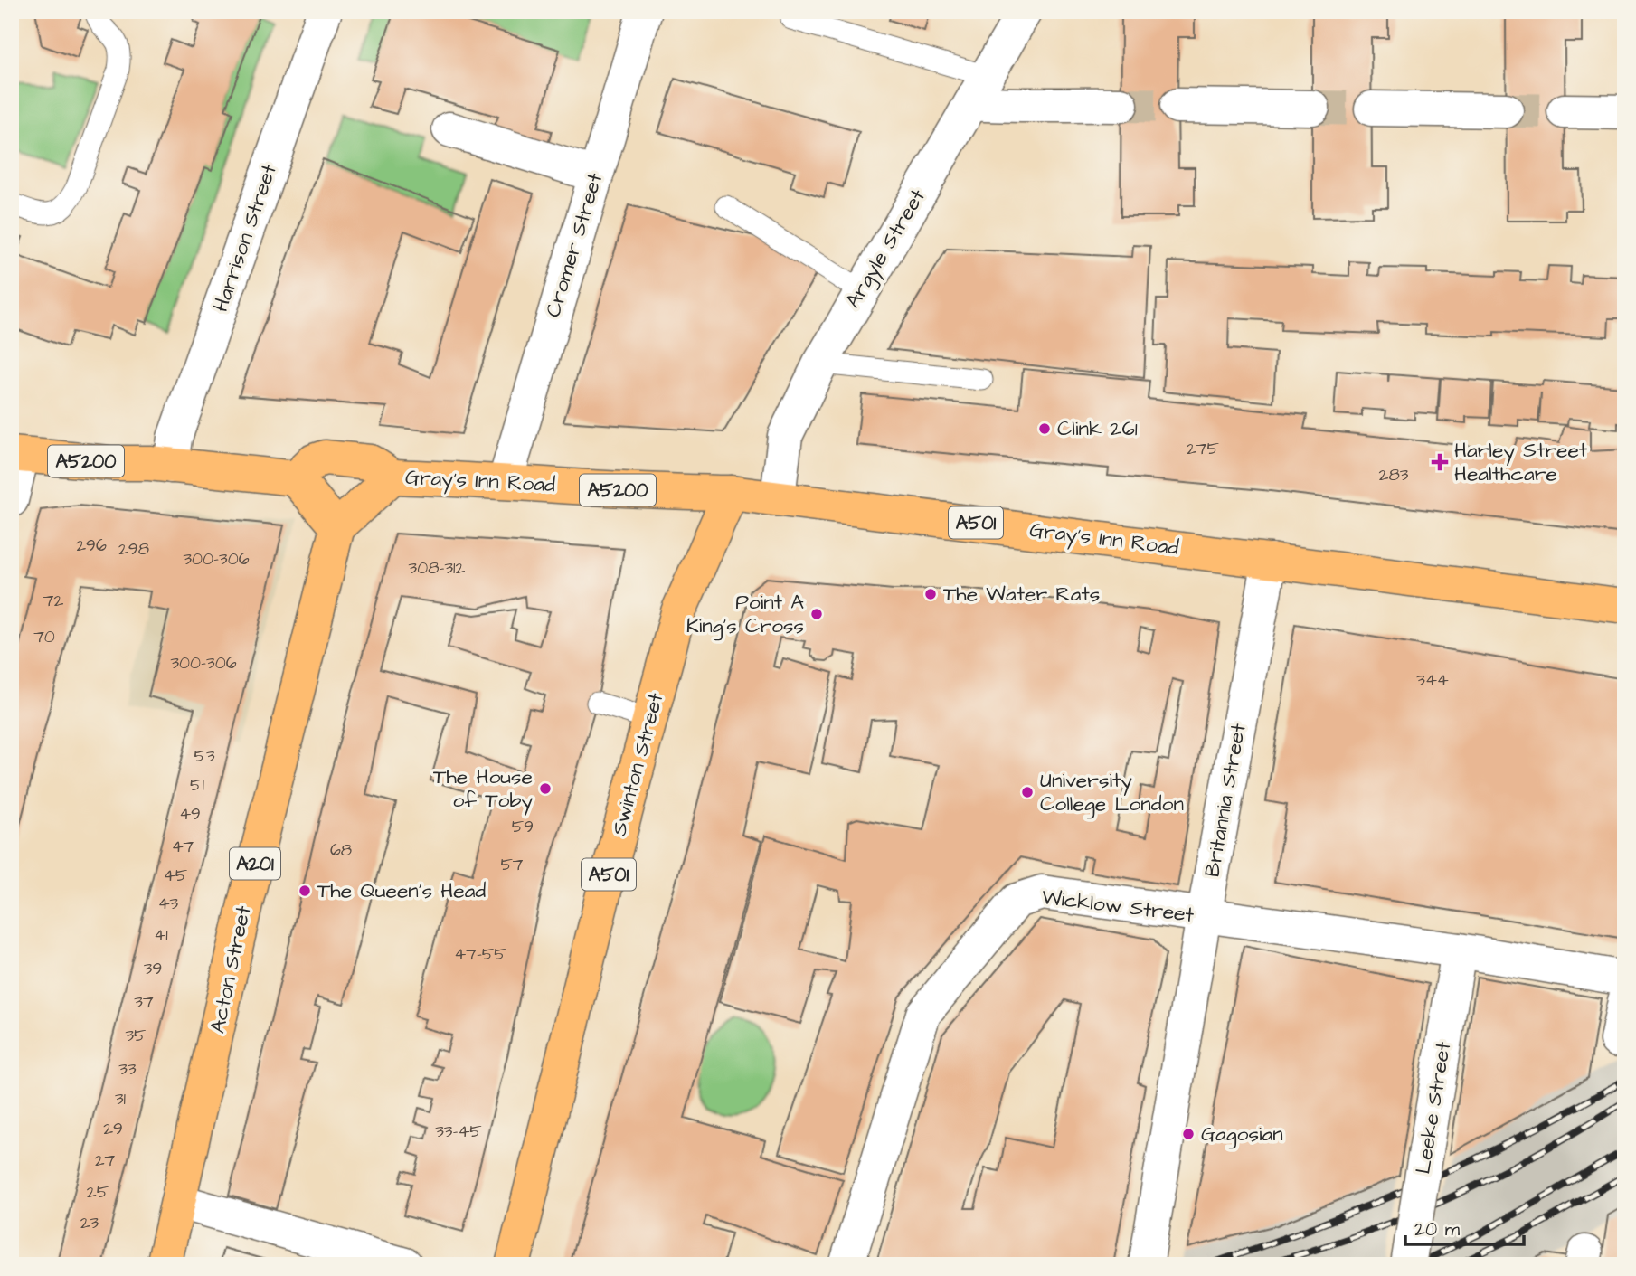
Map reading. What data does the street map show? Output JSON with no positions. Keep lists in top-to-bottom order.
{
  "streets": {
    "main road": [
      "A5200",
      "Gray's Inn Road",
      "A501",
      "Swinton Street",
      "A201",
      "Acton Street"
    ],
    "street": [
      "Harrison Street",
      "Cromer Street",
      "Argyle Street",
      "Britannia Street",
      "Wicklow Street",
      "Leeke Street"
    ]
  },
  "crossings": [
    ["Harrison Street", "A5200"],
    ["Cromer Street", "Gray's Inn Road"],
    ["Argyle Street", "Gray's Inn Road"],
    ["A5200", "Gray's Inn Road"],
    ["Gray's Inn Road", "Swinton Street"],
    ["Gray's Inn Road", "Britannia Street"],
    ["Britannia Street", "Wicklow Street"],
    ["Wicklow Street", "Leeke Street"]
  ],
  "places": {
    "other": [
      "Clink 261",
      "The Water Rats",
      "Point A King's Cross",
      "The House of Toby",
      "University College London",
      "The Queen's Head",
      "Gagosian"
    ],
    "health": ["Harley Street Healthcare"]
  },
  "house_numbers": [
    "275",
    "283",
    "296",
    "298",
    "300-306",
    "308-312",
    "72",
    "70",
    "300-306",
    "344",
    "53",
    "51",
    "49",
    "59",
    "47",
    "68",
    "57",
    "45",
    "43",
    "41",
    "47-55",
    "39",
    "37",
    "35",
    "33",
    "31",
    "29",
    "33-45",
    "27",
    "25",
    "23"
  ],
  "scale_bar": "20 m"
}
